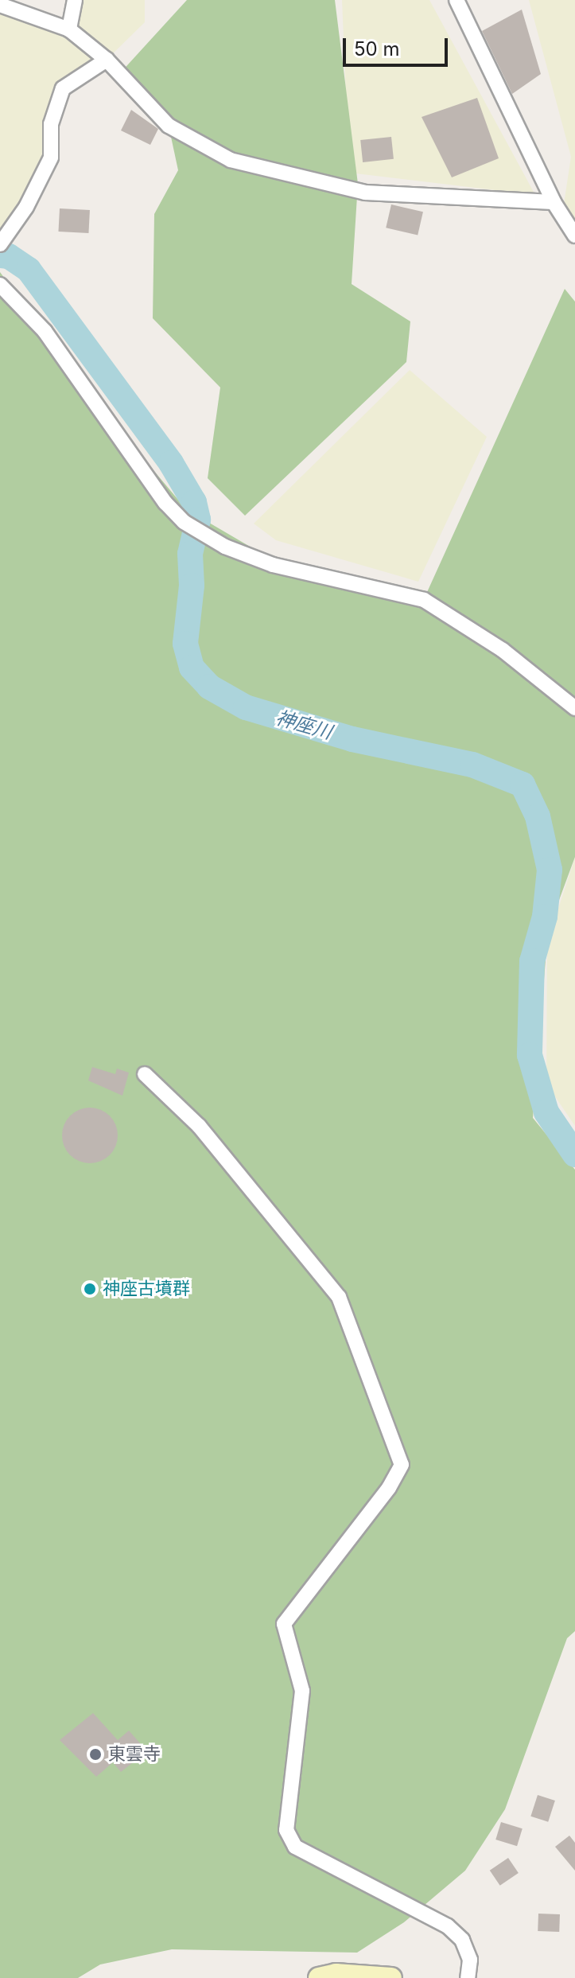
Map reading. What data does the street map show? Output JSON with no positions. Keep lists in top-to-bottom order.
{
  "water": ["神座川"],
  "places": ["神座古墳群", "東雲寺"],
  "scale_bar": "50 m"
}
